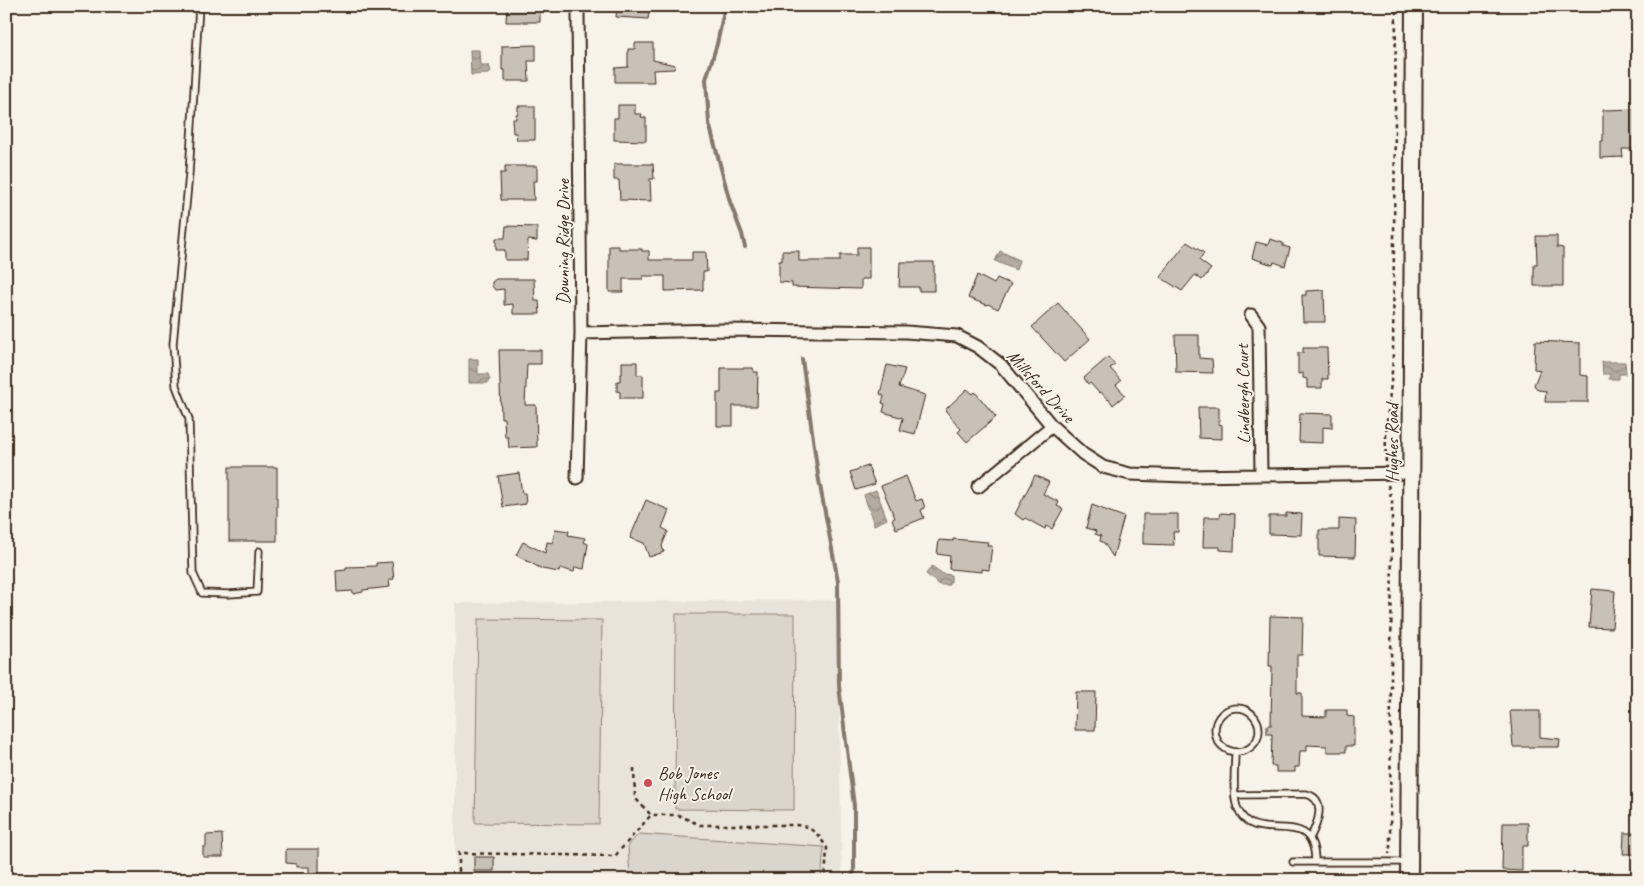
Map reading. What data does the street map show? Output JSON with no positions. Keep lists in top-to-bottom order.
{
  "streets": {
    "main road": ["Hughes Road"],
    "street": ["Downing Ridge Drive", "Millsford Drive", "Lindbergh Court"]
  },
  "crossings": [
    ["Downing Ridge Drive", "Millsford Drive"],
    ["Millsford Drive", "Lindbergh Court"],
    ["Millsford Drive", "Hughes Road"]
  ],
  "places": ["Bob Jones High School"]
}
